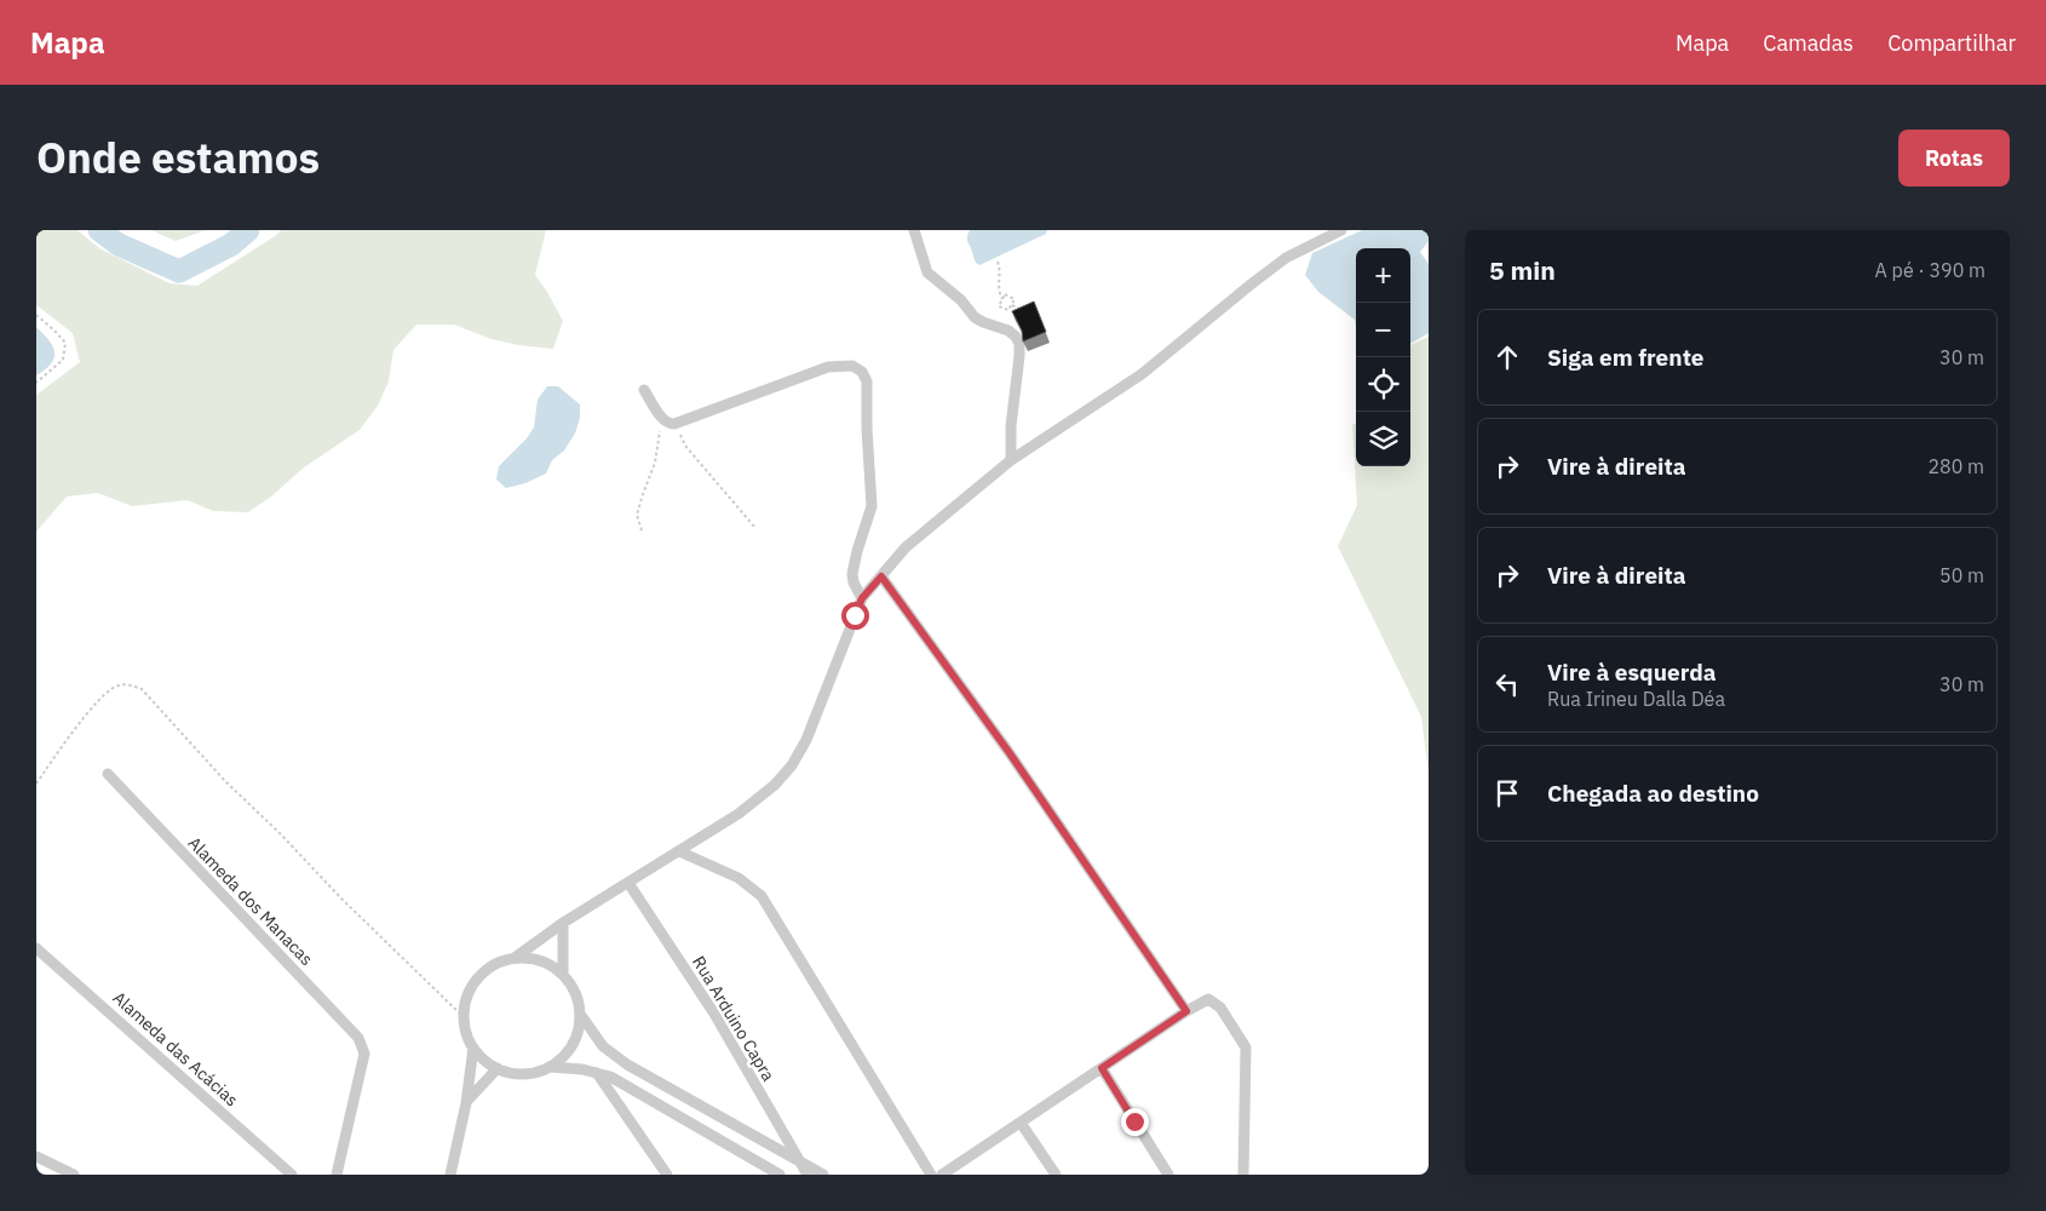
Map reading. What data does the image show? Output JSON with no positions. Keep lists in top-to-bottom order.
{
  "streets": {
    "street": ["Alameda dos Manacas", "Rua Arduino Capra", "Alameda das Acácias"]
  },
  "page": {
    "header": "Mapa",
    "nav": ["Mapa", "Camadas", "Compartilhar"],
    "title": "Onde estamos",
    "buttons": "Rotas",
    "heading": ["5 min", "A pé · 390 m"],
    "map_buttons": ["+", "−"],
    "list": [
      ["Siga em frente", "30 m"],
      ["Vire à direita", "280 m"],
      ["Vire à direita", "50 m"],
      ["Vire à esquerda", "Rua Irineu Dalla Déa", "30 m"],
      "Chegada ao destino"
    ]
  }
}
